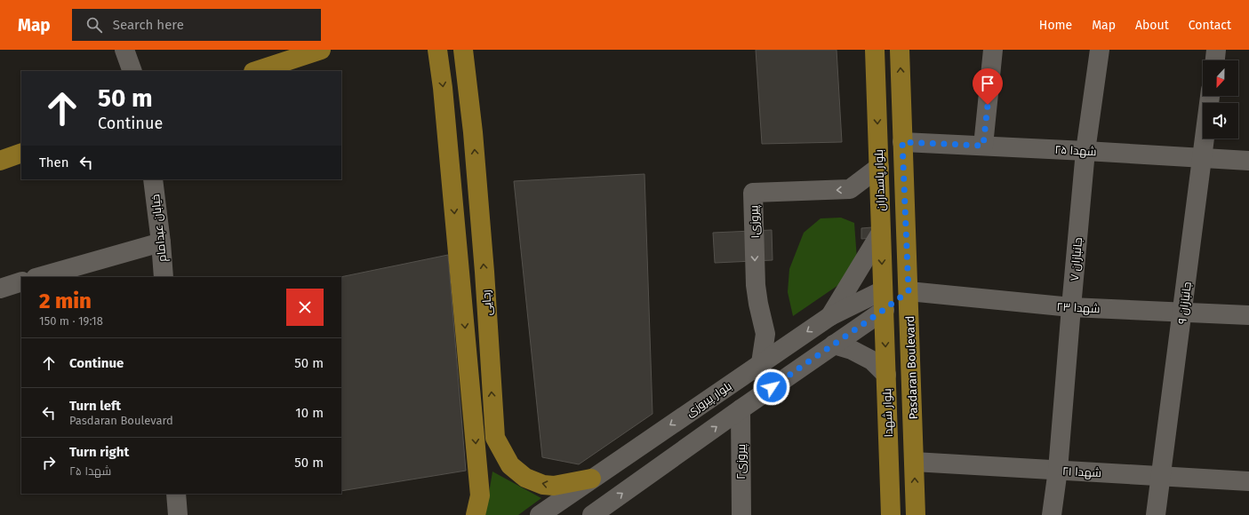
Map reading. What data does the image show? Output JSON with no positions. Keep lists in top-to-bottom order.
{
  "streets": {
    "main road": [
      "بلوار پاسداران",
      "رجایی",
      "Pasdaran Boulevard",
      "بلوار شهدا"
    ],
    "street": [
      "شهدا ۲۵",
      "پیروزی۱",
      "خیابان عبدامام",
      "جانبازان ۷",
      "جانبازان ۹",
      "شهدا ۲۳",
      "بلوار پیروزی",
      "پیروزی۲",
      "شهدا ۲۱"
    ]
  },
  "crossings": [
    ["شهدا ۲۵", "جانبازان ۷"],
    ["شهدا ۲۵", "جانبازان ۹"],
    ["شهدا ۲۵", "Pasdaran Boulevard"],
    ["بلوار پاسداران", "پیروزی۱"],
    ["بلوار پاسداران", "بلوار پیروزی"],
    ["بلوار پاسداران", "بلوار شهدا"],
    ["پیروزی۱", "بلوار پیروزی"],
    ["جانبازان ۷", "شهدا ۲۳"],
    ["جانبازان ۷", "شهدا ۲۱"],
    ["رجایی", "بلوار پیروزی"],
    ["جانبازان ۹", "شهدا ۲۳"],
    ["جانبازان ۹", "شهدا ۲۱"],
    ["شهدا ۲۳", "Pasdaran Boulevard"],
    ["Pasdaran Boulevard", "شهدا ۲۱"]
  ],
  "one_way": ["بلوار پاسداران"],
  "north": "bottom",
  "page": {
    "header": "Map",
    "search": "Search here",
    "nav": [
      "Home",
      "Map",
      "About",
      "Contact"
    ],
    "turn": ["50 m", "Continue"],
    "then": "Then",
    "heading": ["2 min", "150 m · 19:18"],
    "list": [
      {
        "name": "Continue",
        "value": "50 m"
      },
      {
        "name": "Turn left",
        "note": "Pasdaran Boulevard",
        "value": "10 m"
      },
      {
        "name": "Turn right",
        "note": "شهدا ۲۵",
        "value": "50 m"
      }
    ]
  }
}
